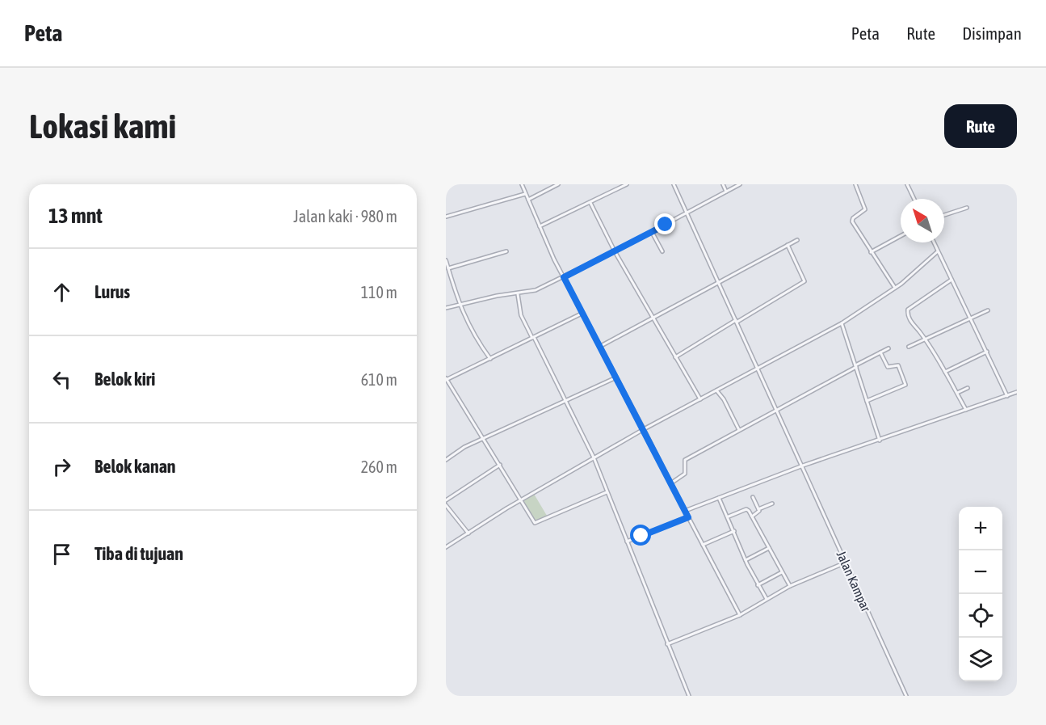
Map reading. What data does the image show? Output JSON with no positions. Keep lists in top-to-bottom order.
{
  "streets": {
    "street": ["Jalan Kampar"]
  },
  "north": "top left",
  "page": {
    "header": "Peta",
    "nav": ["Peta", "Rute", "Disimpan"],
    "buttons": "Rute",
    "title": "Lokasi kami",
    "heading": ["13 mnt", "Jalan kaki · 980 m"],
    "list": [
      ["Lurus", "110 m"],
      ["Belok kiri", "610 m"],
      ["Belok kanan", "260 m"],
      "Tiba di tujuan"
    ],
    "map_buttons": ["+", "−"]
  }
}
